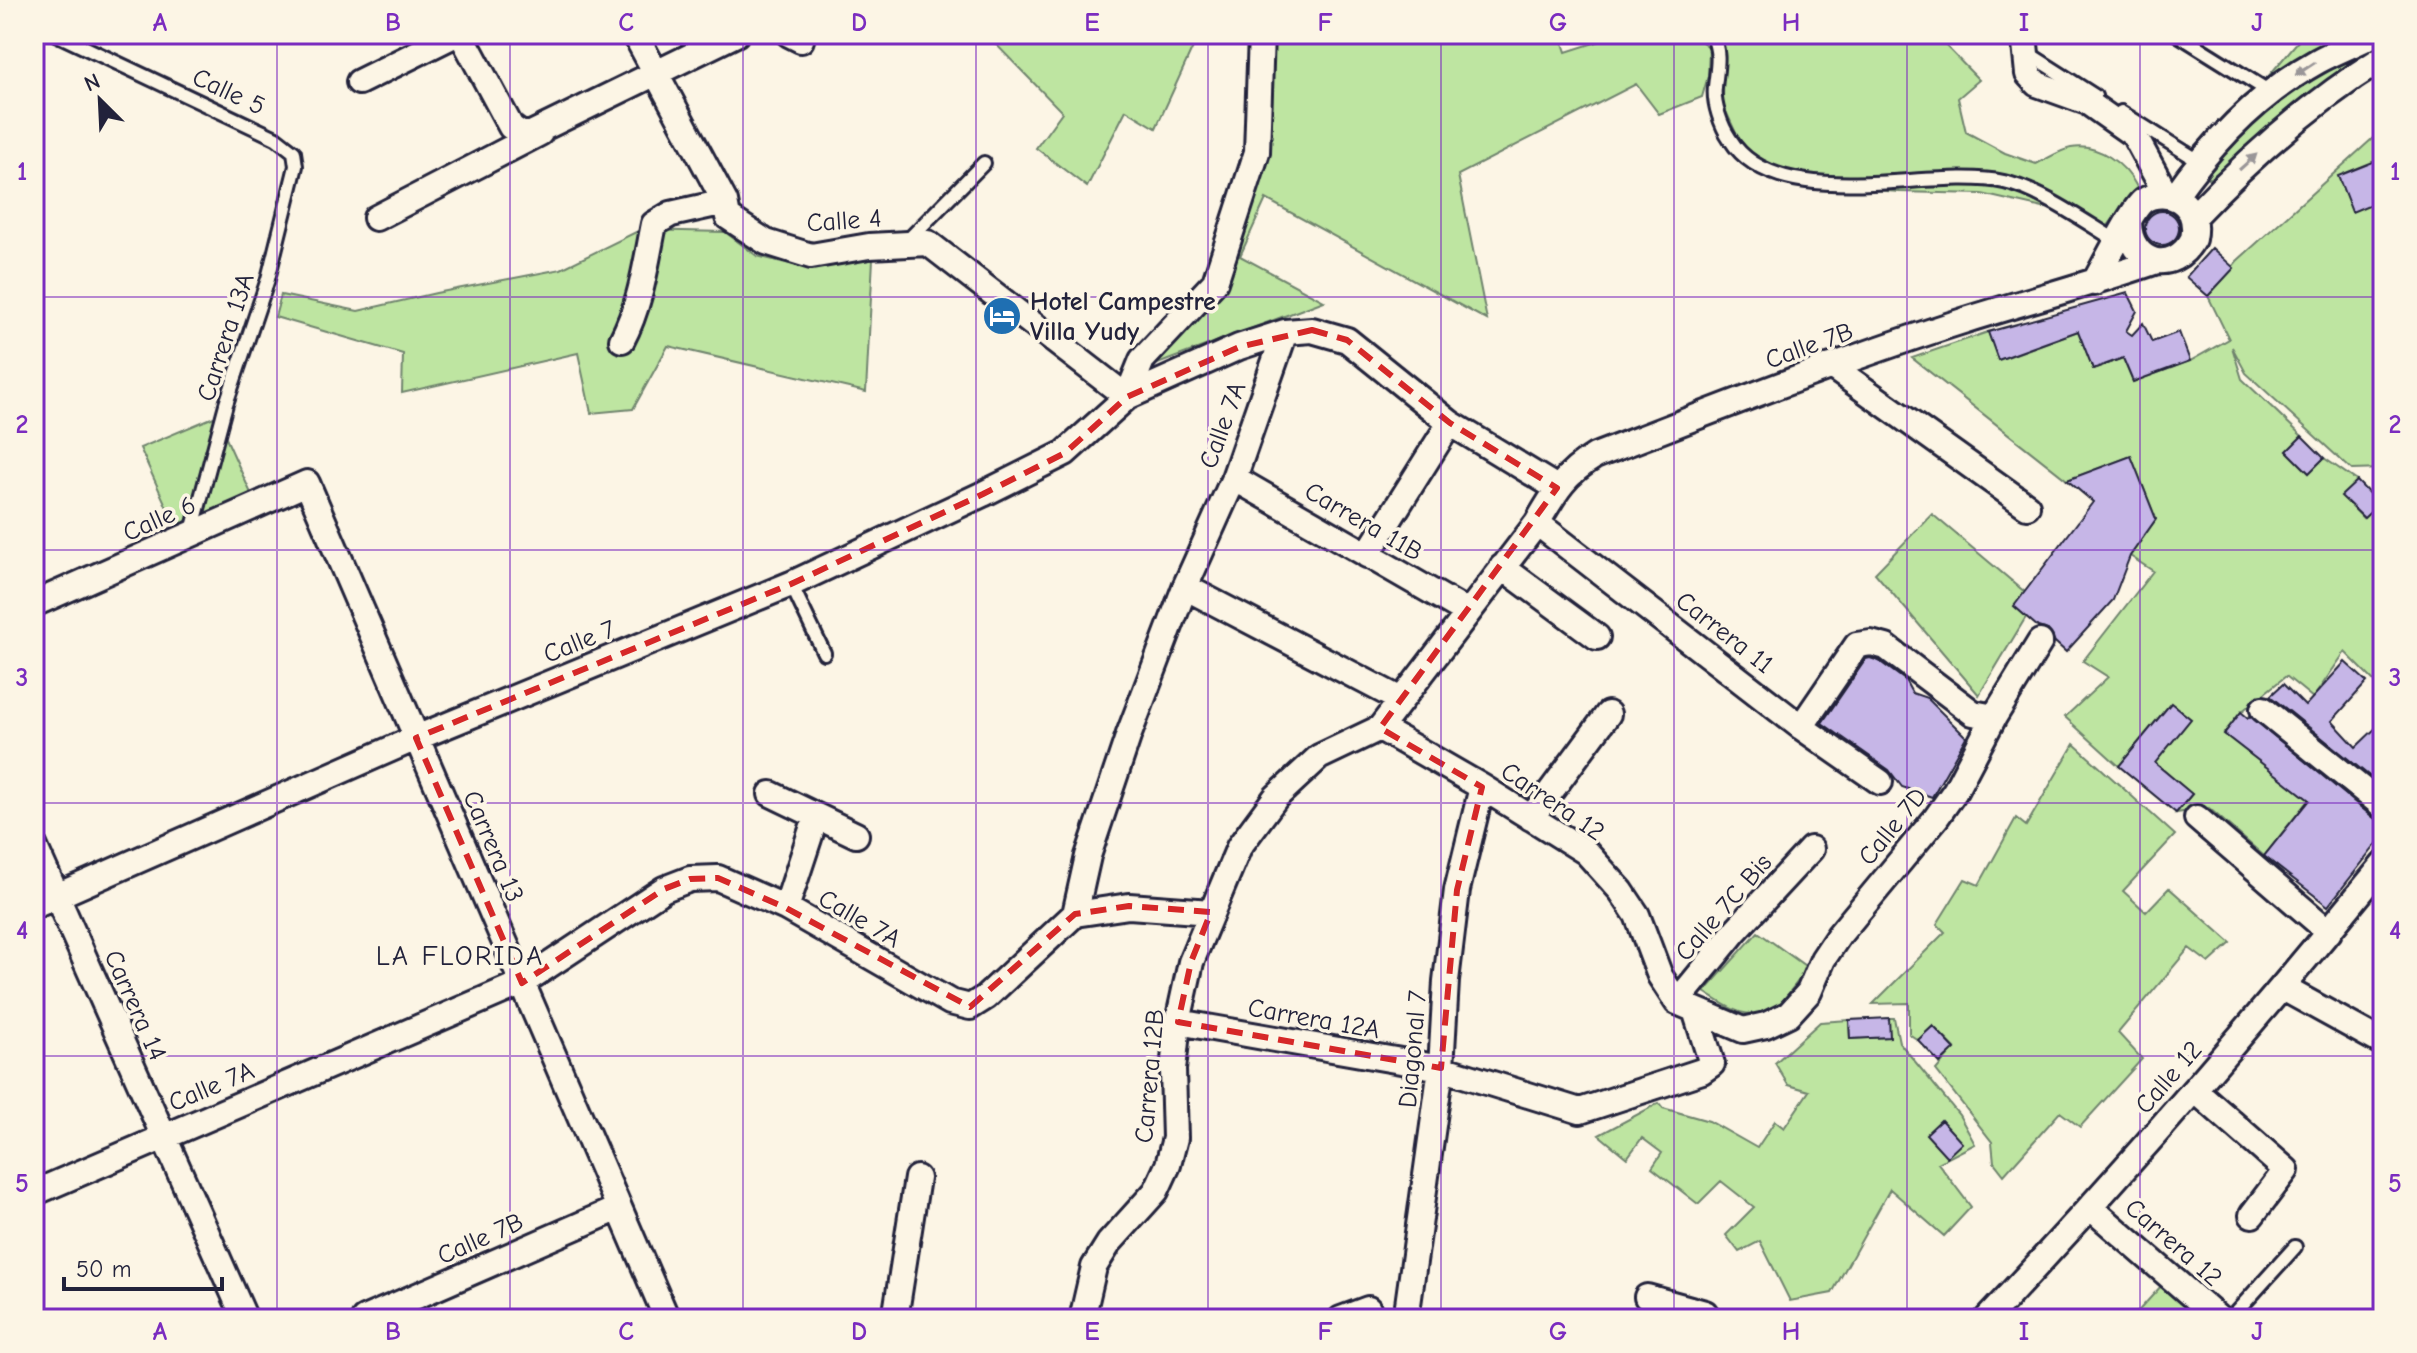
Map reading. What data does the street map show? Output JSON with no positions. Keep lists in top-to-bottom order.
{
  "streets": {
    "street": [
      "Calle 4",
      "Calle 7B",
      "Calle 7A",
      "Calle 6",
      "Carrera 11B",
      "Carrera 11",
      "Calle 7",
      "Carrera 12",
      "Calle 7D",
      "Carrera 13",
      "Calle 7C Bis",
      "Carrera 14",
      "Carrera 12A",
      "Diagonal 7",
      "Carrera 12B",
      "Calle 12"
    ],
    "lane": ["Calle 5", "Carrera 13A"]
  },
  "crossings": [
    ["Calle 5", "Carrera 13A"],
    ["Calle 4", "Calle 7"],
    ["Carrera 13A", "Calle 6"],
    ["Calle 7B", "Carrera 11B"],
    ["Calle 7B", "Carrera 11"],
    ["Calle 7B", "Carrera 12"],
    ["Calle 7B", "Carrera 13"],
    ["Calle 7B", "Carrera 12B"],
    ["Calle 7A", "Carrera 11B"],
    ["Calle 7A", "Carrera 13"],
    ["Calle 7A", "Carrera 14"],
    ["Calle 6", "Carrera 13"],
    ["Calle 7", "Carrera 13"],
    ["Calle 7", "Carrera 14"],
    ["Carrera 12", "Calle 7D"],
    ["Carrera 12", "Calle 7C Bis"],
    ["Carrera 12", "Carrera 12A"],
    ["Carrera 12", "Diagonal 7"],
    ["Carrera 12", "Carrera 12B"],
    ["Carrera 12", "Calle 12"],
    ["Calle 7D", "Calle 7C Bis"],
    ["Carrera 12A", "Diagonal 7"],
    ["Carrera 12A", "Carrera 12B"]
  ],
  "districts": ["LA FLORIDA"],
  "places": {
    "hotel": ["Hotel Campestre Villa Yudy"]
  },
  "scale_bar": "50 m",
  "north": "top left",
  "grid": {
    "columns": [
      "A",
      "B",
      "C",
      "D",
      "E",
      "F",
      "G",
      "H",
      "I",
      "J"
    ],
    "rows": [
      "1",
      "2",
      "3",
      "4",
      "5"
    ]
  }
}
